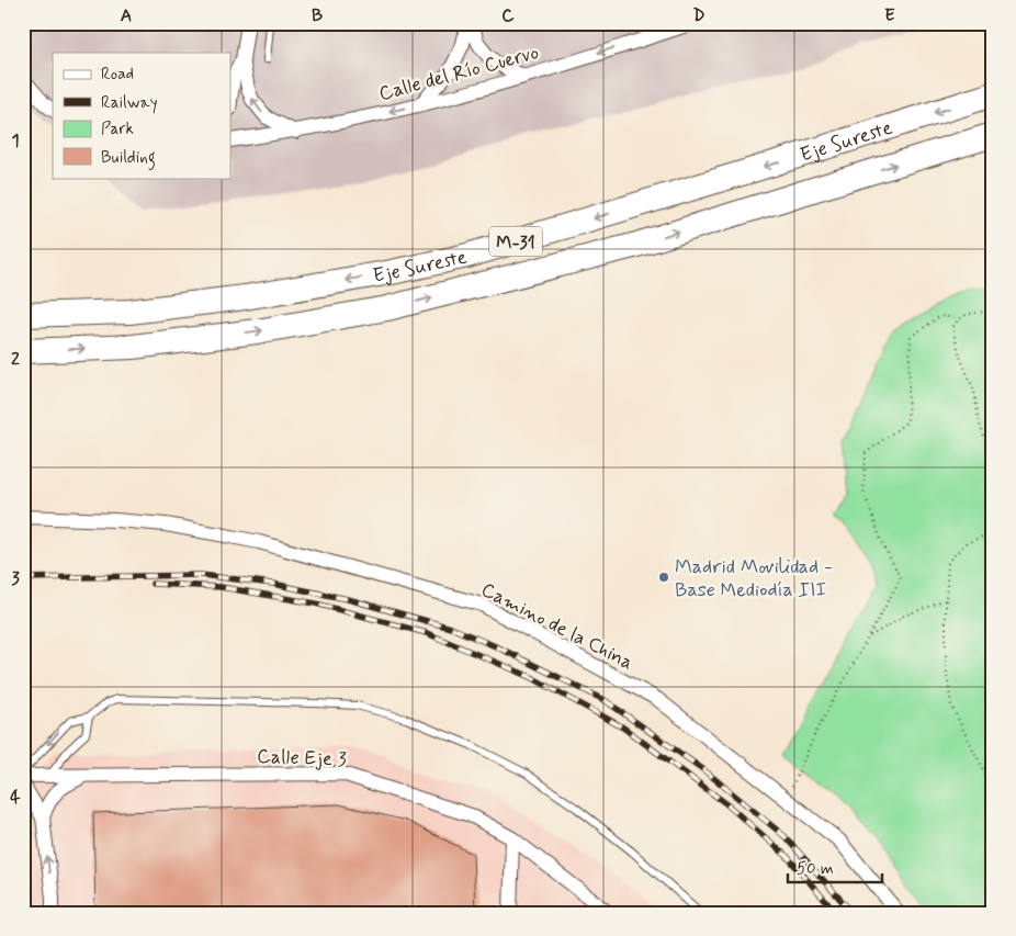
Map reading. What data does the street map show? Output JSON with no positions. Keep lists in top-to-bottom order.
{
  "streets": {
    "highway": ["Eje Sureste", "M-31"],
    "street": ["Calle del Río Cuervo", "Camino de la China", "Calle Eje 3"]
  },
  "one_way": ["Calle del Río Cuervo"],
  "places": ["Madrid Movilidad - Base Mediodía III"],
  "legend": [
    "Road",
    "Railway",
    "Park",
    "Building"
  ],
  "scale_bar": "50 m",
  "grid": {
    "columns": [
      "A",
      "B",
      "C",
      "D",
      "E"
    ],
    "rows": [
      "1",
      "2",
      "3",
      "4"
    ]
  }
}
